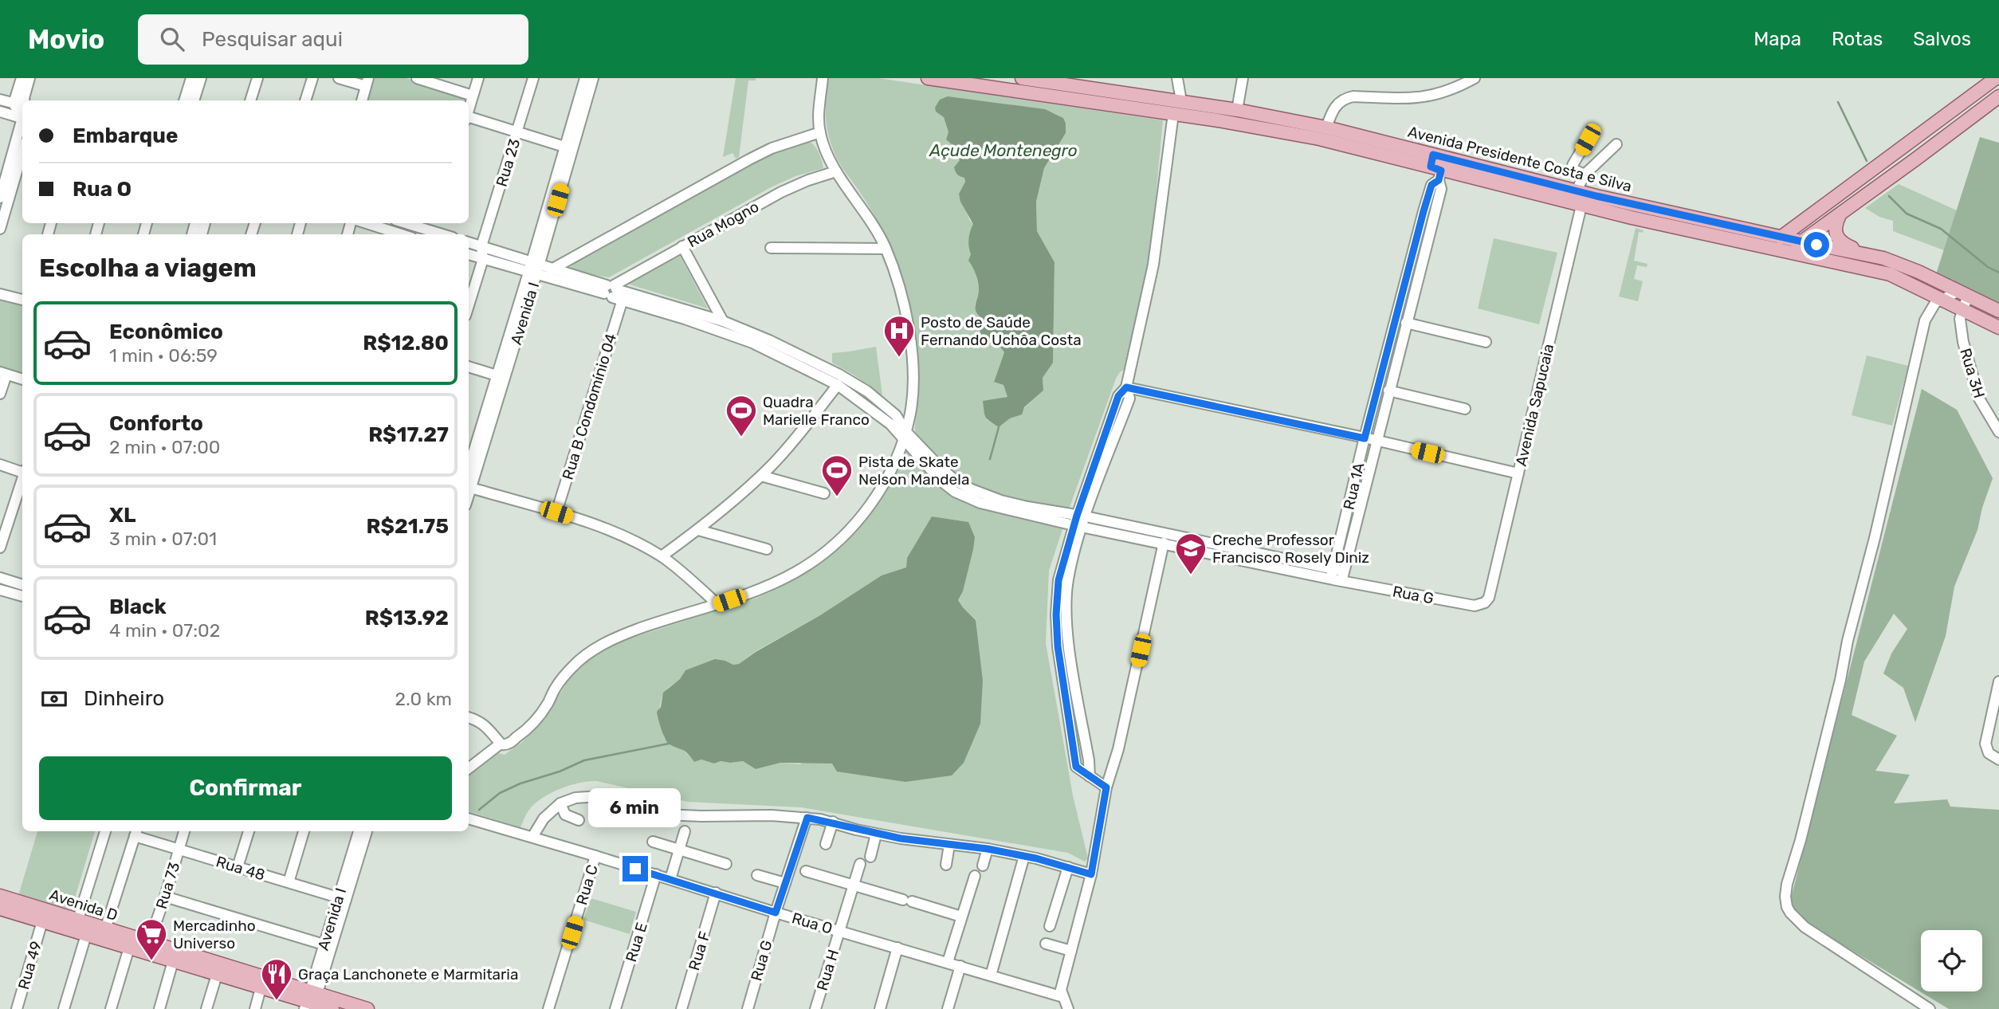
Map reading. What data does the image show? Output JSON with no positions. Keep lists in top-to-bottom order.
{
  "streets": {
    "main road": ["Avenida Presidente Costa e Silva", "Avenida D"],
    "street": [
      "Rua 23",
      "Rua Mogno",
      "Avenida I",
      "Rua 3H",
      "Avenida Sapucaia",
      "Rua B Condomínio 04",
      "Rua 1A",
      "Rua G",
      "Rua 48",
      "Rua C",
      "Rua 73",
      "Rua O",
      "Rua E",
      "Rua F",
      "Rua 49",
      "Rua H"
    ]
  },
  "crossings": [
    ["Avenida Presidente Costa e Silva", "Rua 3H"],
    ["Avenida Presidente Costa e Silva", "Avenida Sapucaia"],
    ["Rua Mogno", "Rua B Condomínio 04"],
    ["Avenida I", "Rua 48"],
    ["Avenida I", "Avenida D"],
    ["Avenida Sapucaia", "Rua G"],
    ["Rua 1A", "Rua G"],
    ["Rua G", "Rua O"],
    ["Rua 48", "Rua 73"],
    ["Rua C", "Rua O"],
    ["Rua 73", "Avenida D"],
    ["Avenida D", "Rua 49"],
    ["Rua O", "Rua E"],
    ["Rua O", "Rua F"],
    ["Rua O", "Rua H"]
  ],
  "water": ["Açude Montenegro"],
  "places": {
    "hospital": ["Posto de Saúde Fernando Uchôa Costa"],
    "sports": ["Quadra Marielle Franco", "Pista de Skate Nelson Mandela"],
    "school or university": ["Creche Professor Francisco Rosely Diniz"],
    "supermarket": ["Mercadinho Universo"],
    "restaurant": ["Graça Lanchonete e Marmitaria"]
  },
  "page": {
    "header": "Movio",
    "search": "Pesquisar aqui",
    "nav": ["Mapa", "Rotas", "Salvos"],
    "banner": ["Embarque", "Rua O"],
    "heading": "Escolha a viagem",
    "list": [
      {
        "name": "Econômico",
        "note": "1 min · 06:59",
        "value": "R$12.80"
      },
      {
        "name": "Conforto",
        "note": "2 min · 07:00",
        "value": "R$17.27"
      },
      {
        "name": "XL",
        "note": "3 min · 07:01",
        "value": "R$21.75"
      },
      {
        "name": "Black",
        "note": "4 min · 07:02",
        "value": "R$13.92"
      }
    ],
    "pay": ["Dinheiro", "2.0 km"],
    "buttons": "Confirmar",
    "bubble": "6 min"
  }
}
